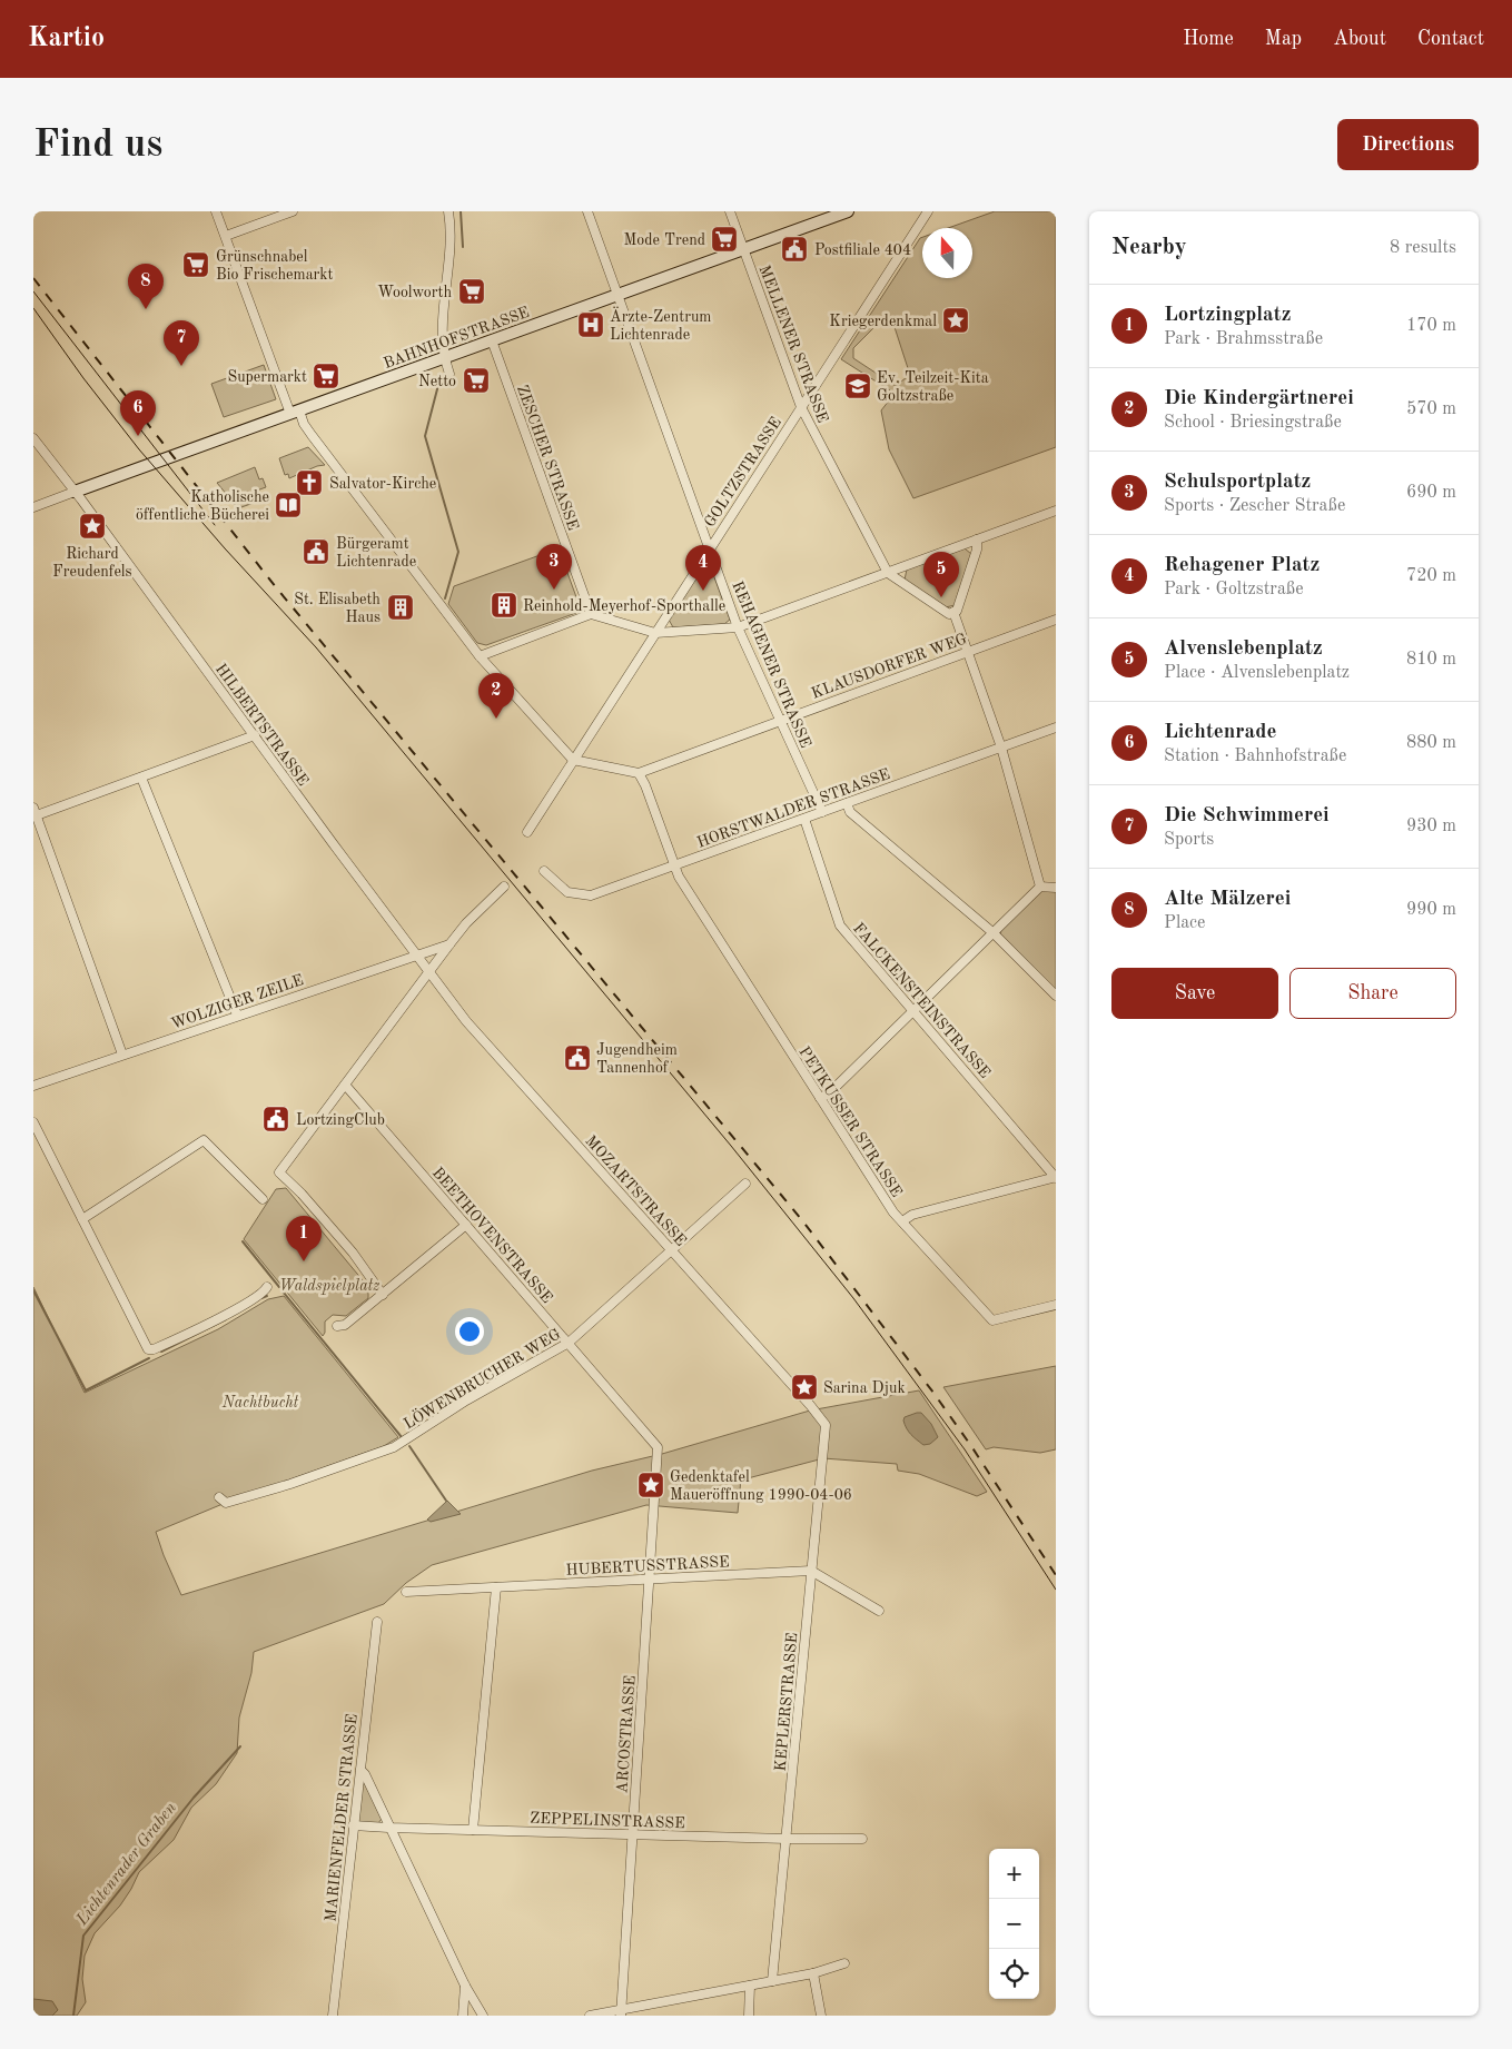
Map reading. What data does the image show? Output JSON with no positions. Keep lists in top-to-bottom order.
{
  "streets": {
    "street": [
      "BAHNHOFSTRASSE",
      "MELLENER STRASSE",
      "ZESCHER STRASSE",
      "GOLTZSTRASSE",
      "REHAGENER STRASSE",
      "KLAUSDORFER WEG",
      "HILBERTSTRASSE",
      "HORSTWALDER STRASSE",
      "FALCKENSTEINSTRASSE",
      "WOLZIGER ZEILE",
      "PETKUSSER STRASSE",
      "MOZARTSTRASSE",
      "BEETHOVENSTRASSE",
      "LÖWENBRUCHER WEG",
      "HUBERTUSSTRASSE",
      "KEPLERSTRASSE",
      "ARCOSTRASSE",
      "MARIENFELDER STRASSE",
      "ZEPPELINSTRASSE"
    ]
  },
  "crossings": [
    ["BAHNHOFSTRASSE", "MELLENER STRASSE"],
    ["BAHNHOFSTRASSE", "ZESCHER STRASSE"],
    ["BAHNHOFSTRASSE", "REHAGENER STRASSE"],
    ["BAHNHOFSTRASSE", "HILBERTSTRASSE"],
    ["MELLENER STRASSE", "GOLTZSTRASSE"],
    ["GOLTZSTRASSE", "REHAGENER STRASSE"],
    ["REHAGENER STRASSE", "KLAUSDORFER WEG"],
    ["REHAGENER STRASSE", "HORSTWALDER STRASSE"],
    ["KLAUSDORFER WEG", "PETKUSSER STRASSE"],
    ["HILBERTSTRASSE", "WOLZIGER ZEILE"],
    ["HILBERTSTRASSE", "MOZARTSTRASSE"],
    ["HORSTWALDER STRASSE", "FALCKENSTEINSTRASSE"],
    ["HORSTWALDER STRASSE", "PETKUSSER STRASSE"],
    ["MOZARTSTRASSE", "LÖWENBRUCHER WEG"],
    ["MOZARTSTRASSE", "KEPLERSTRASSE"],
    ["BEETHOVENSTRASSE", "LÖWENBRUCHER WEG"],
    ["BEETHOVENSTRASSE", "ARCOSTRASSE"],
    ["HUBERTUSSTRASSE", "KEPLERSTRASSE"],
    ["HUBERTUSSTRASSE", "ARCOSTRASSE"],
    ["KEPLERSTRASSE", "ZEPPELINSTRASSE"],
    ["ARCOSTRASSE", "ZEPPELINSTRASSE"],
    ["MARIENFELDER STRASSE", "ZEPPELINSTRASSE"]
  ],
  "water": ["Lichtenrader Graben"],
  "parks": ["Waldspielplatz", "Nachtbucht"],
  "places": {
    "supermarket": [
      "Mode Trend",
      "Grünschnabel Bio Frischemarkt",
      "Woolworth",
      "Supermarkt",
      "Netto"
    ],
    "public building": [
      "Postfiliale 404",
      "Bürgeramt Lichtenrade",
      "Jugendheim Tannenhof",
      "LortzingClub"
    ],
    "place": [
      "Kriegerdenkmal",
      "Richard Freudenfels",
      "Sarina Djuk",
      "Gedenktafel Maueröffnung 1990-04-06"
    ],
    "hospital": ["Ärzte-Zentrum Lichtenrade"],
    "school or university": ["Ev. Teilzeit-Kita Goltzstraße"],
    "church": ["Salvator-Kirche"],
    "library": ["Katholische öffentliche Bücherei"],
    "building": ["Reinhold-Meyerhof-Sporthalle", "St. Elisabeth Haus"]
  },
  "north": "top",
  "page": {
    "header": "Kartio",
    "nav": [
      "Home",
      "Map",
      "About",
      "Contact"
    ],
    "buttons": [
      "Directions",
      ["Save", "Share"]
    ],
    "title": "Find us",
    "heading": ["Nearby", "8 results"],
    "pins": [
      "8",
      "7",
      "6",
      "3",
      "4",
      "5",
      "2",
      "1"
    ],
    "list": [
      {
        "mark": "1",
        "name": "Lortzingplatz",
        "note": "Park · Brahmsstraße",
        "value": "170 m"
      },
      {
        "mark": "2",
        "name": "Die Kindergärtnerei",
        "note": "School · Briesingstraße",
        "value": "570 m"
      },
      {
        "mark": "3",
        "name": "Schulsportplatz",
        "note": "Sports · Zescher Straße",
        "value": "690 m"
      },
      {
        "mark": "4",
        "name": "Rehagener Platz",
        "note": "Park · Goltzstraße",
        "value": "720 m"
      },
      {
        "mark": "5",
        "name": "Alvenslebenplatz",
        "note": "Place · Alvenslebenplatz",
        "value": "810 m"
      },
      {
        "mark": "6",
        "name": "Lichtenrade",
        "note": "Station · Bahnhofstraße",
        "value": "880 m"
      },
      {
        "mark": "7",
        "name": "Die Schwimmerei",
        "note": "Sports",
        "value": "930 m"
      },
      {
        "mark": "8",
        "name": "Alte Mälzerei",
        "note": "Place",
        "value": "990 m"
      }
    ],
    "map_buttons": ["+", "−"]
  }
}
